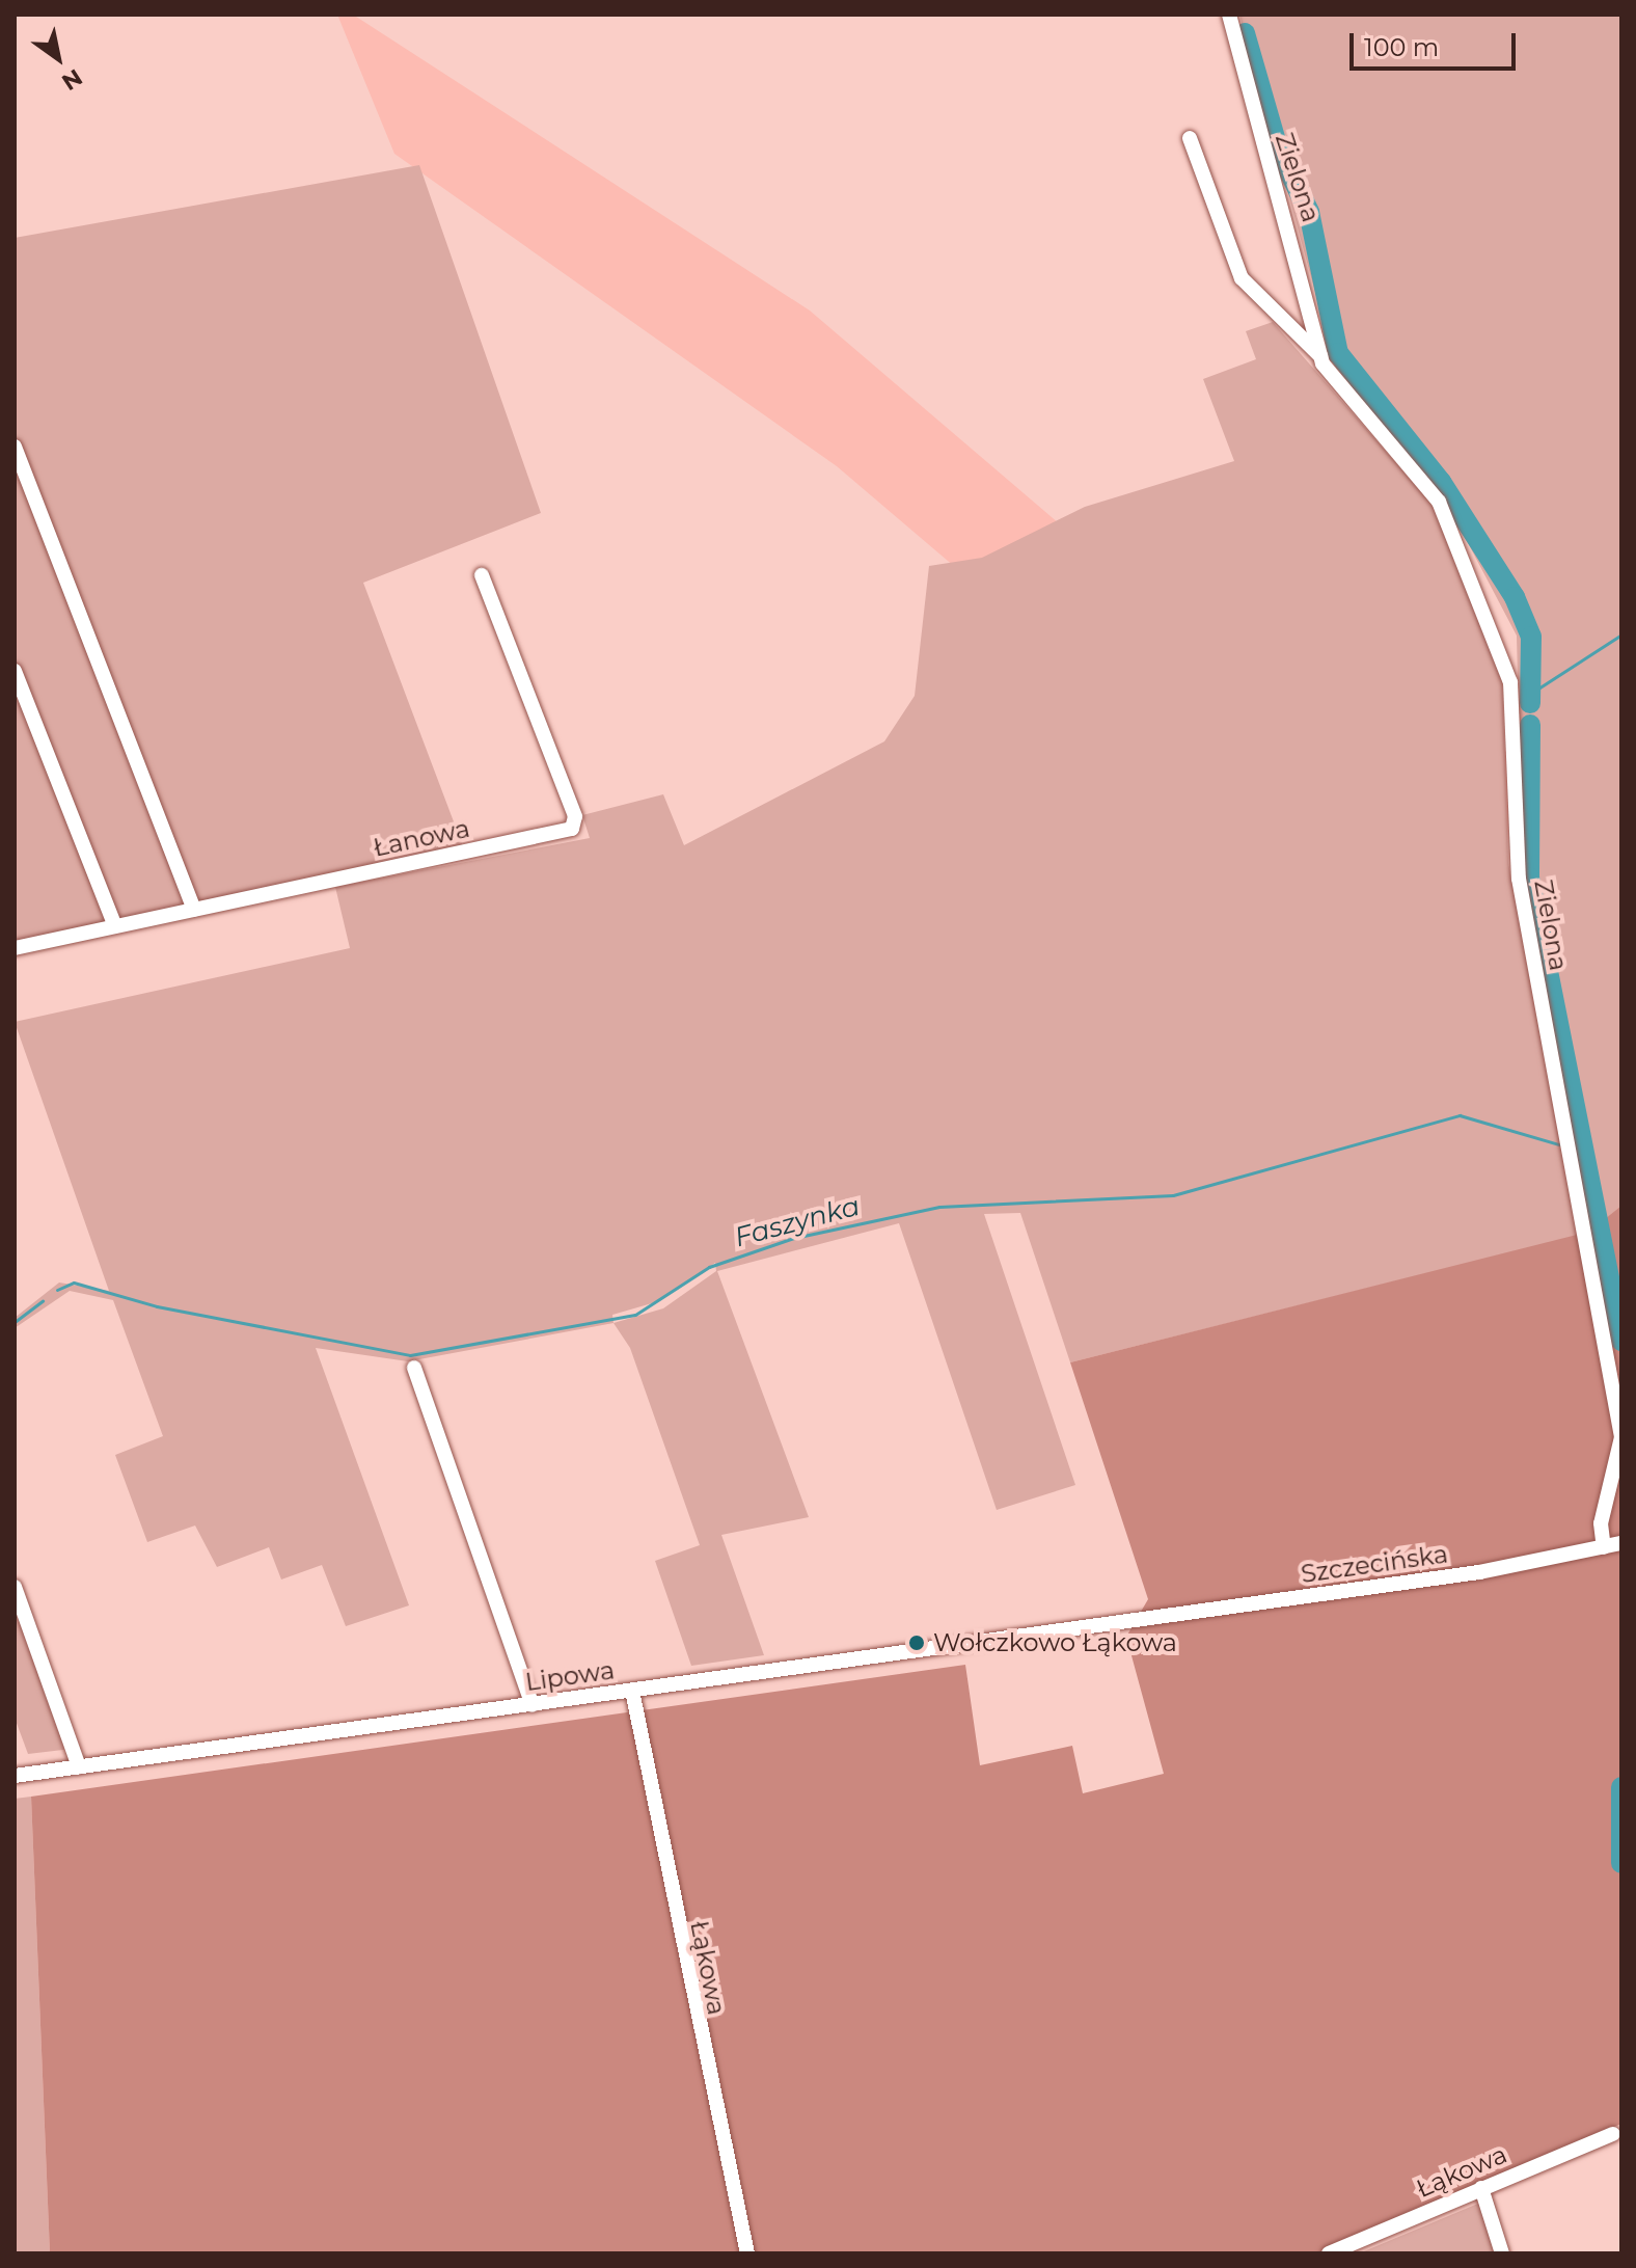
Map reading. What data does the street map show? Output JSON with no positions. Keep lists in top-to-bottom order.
{
  "streets": {
    "street": [
      "Zielona",
      "Łanowa",
      "Szczecińska",
      "Lipowa",
      "Łąkowa"
    ]
  },
  "crossings": [
    ["Zielona", "Szczecińska"],
    ["Szczecińska", "Lipowa"],
    ["Lipowa", "Łąkowa"]
  ],
  "water": ["Faszynka"],
  "places": ["Wołczkowo Łąkowa"],
  "scale_bar": "100 m",
  "north": "bottom right"
}
